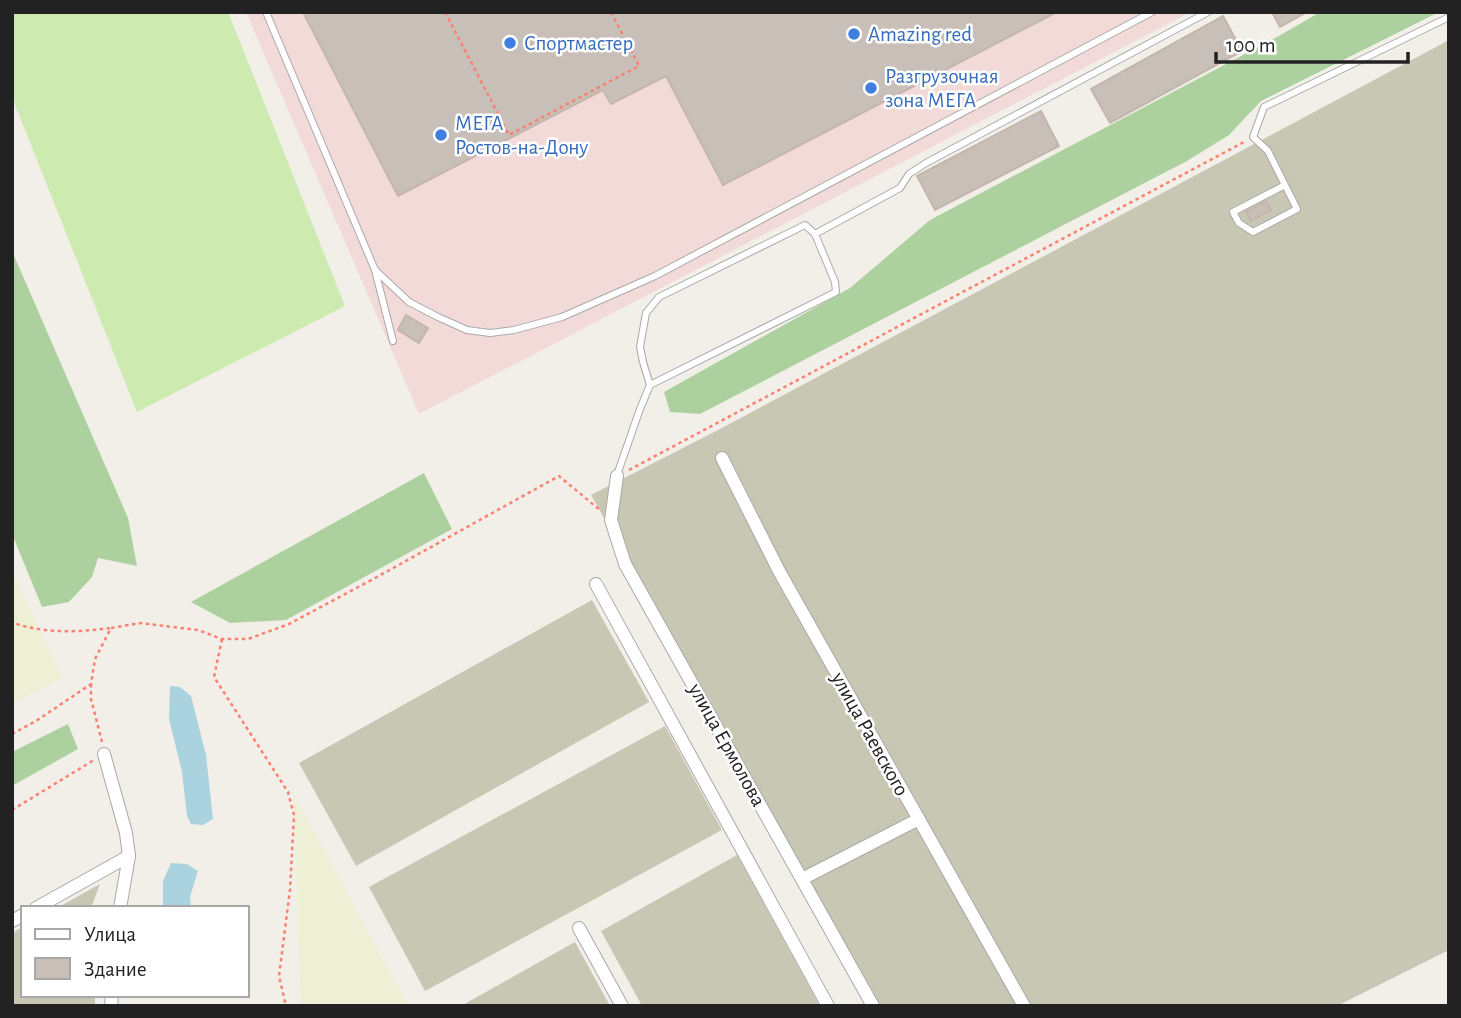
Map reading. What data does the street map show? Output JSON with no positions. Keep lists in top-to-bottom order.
{
  "streets": {
    "street": ["улица Раевского", "улица Ермолова"]
  },
  "places": [
    "Amazing red",
    "Спортмастер",
    "Разгрузочная зона МЕГА",
    "МЕГА Ростов-на-Дону"
  ],
  "legend": ["Улица", "Здание"],
  "scale_bar": "100 m"
}
